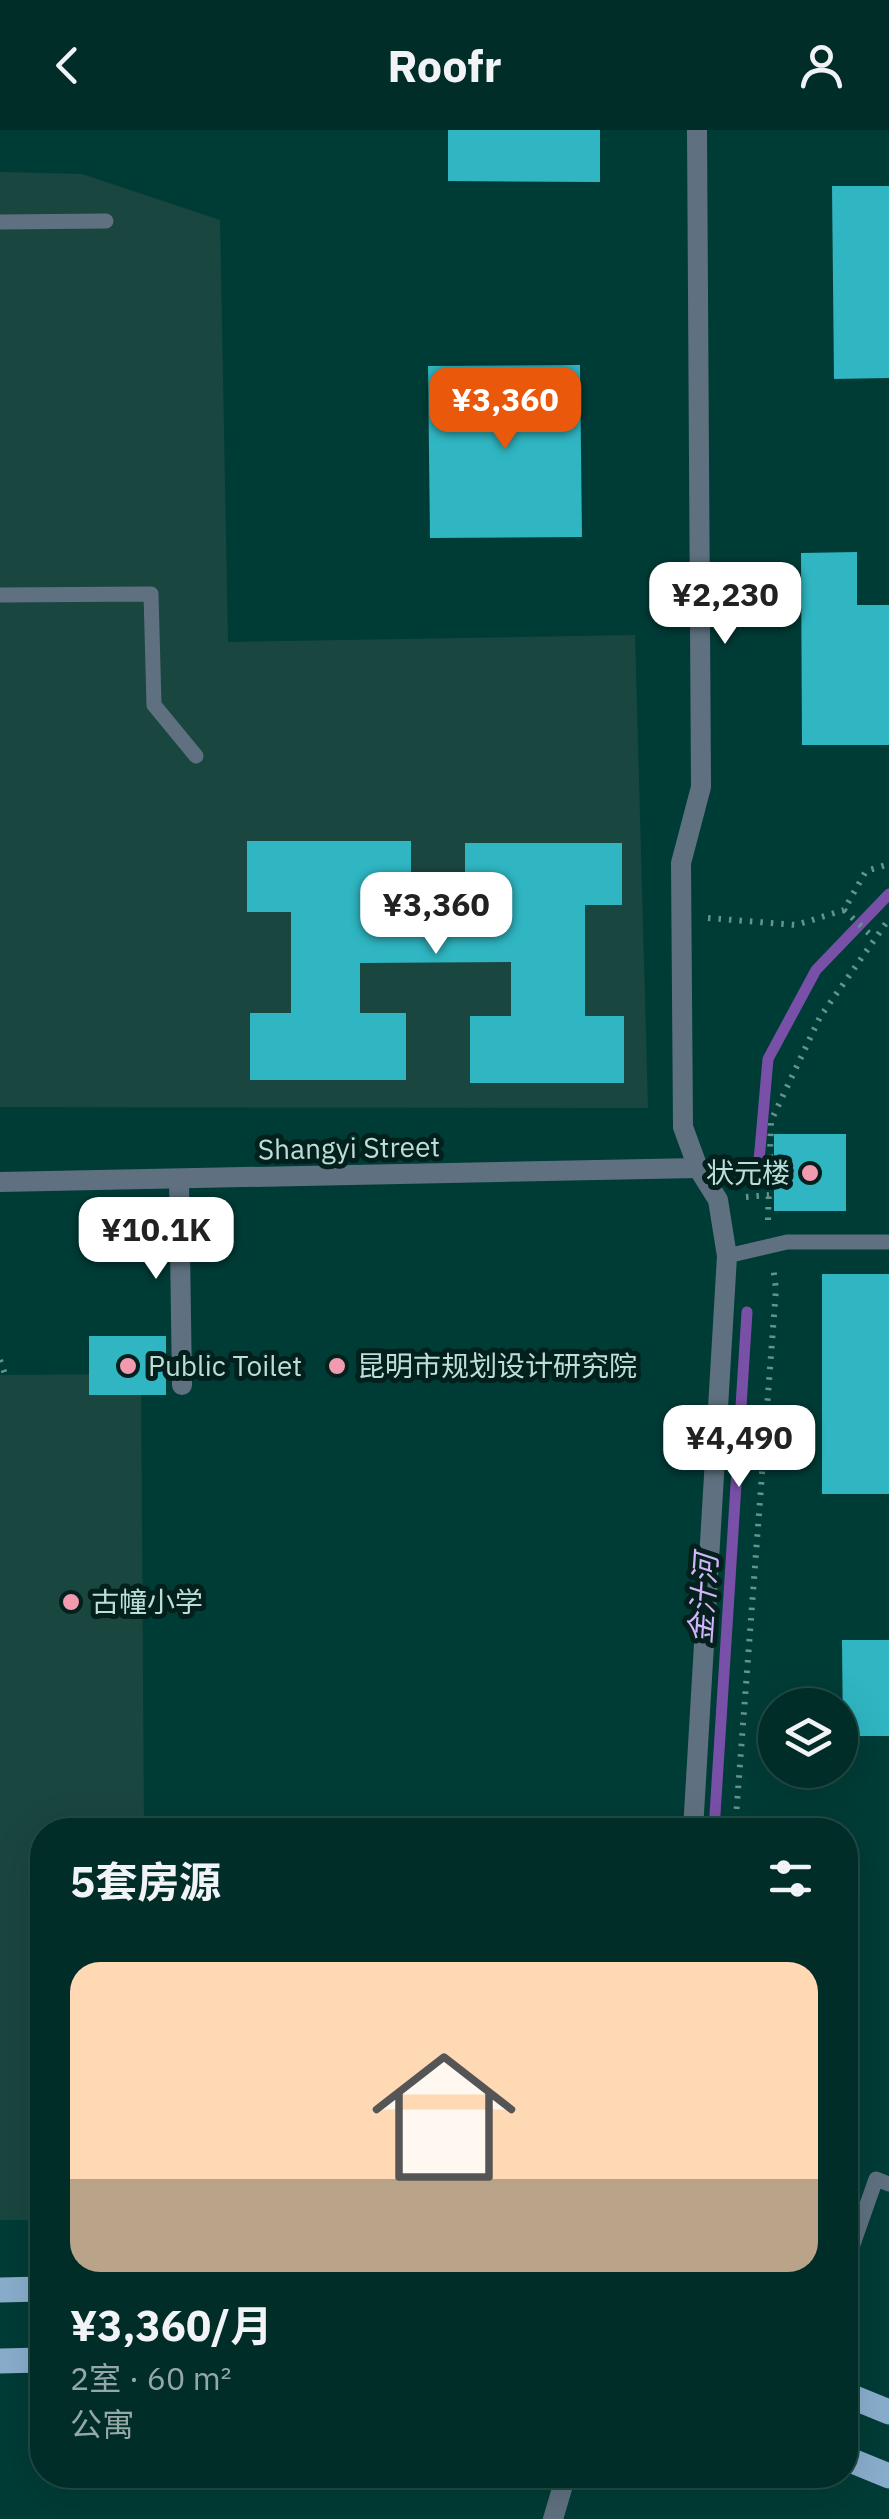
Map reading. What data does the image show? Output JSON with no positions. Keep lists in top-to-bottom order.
{
  "streets": {
    "street": ["Shangyi Street"]
  },
  "water": ["金汁河"],
  "places": [
    "状元楼",
    "Public Toilet",
    "昆明市规划设计研究院",
    "古幢小学"
  ],
  "page": {
    "header": "Roofr",
    "price": [
      "¥3,360",
      "¥2,230",
      "¥3,360",
      "¥10.1K",
      "¥4,490"
    ],
    "heading": "5套房源",
    "list": [
      {
        "name": "¥3,360/月",
        "note": "2室 · 60 m² · 公寓"
      }
    ]
  }
}
